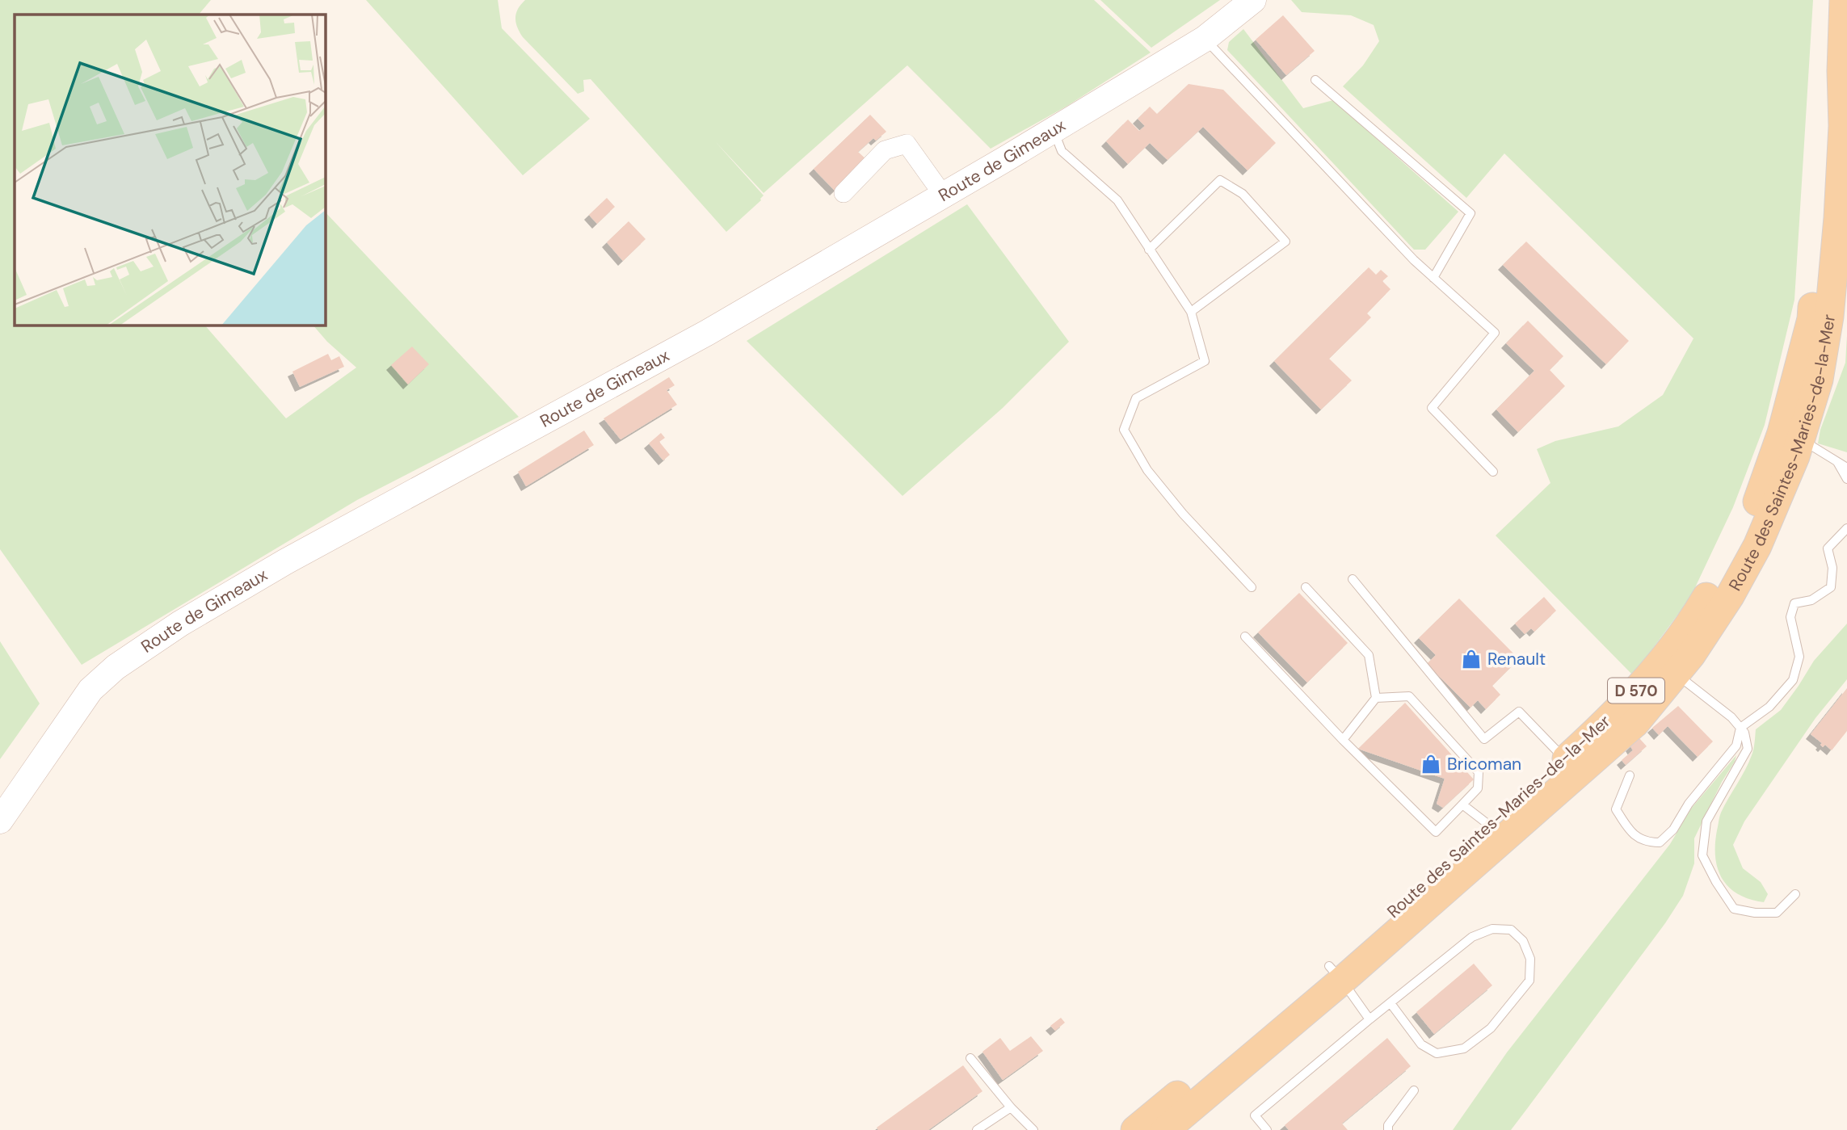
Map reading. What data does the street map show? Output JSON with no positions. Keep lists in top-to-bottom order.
{
  "streets": {
    "main road": ["Route des Saintes-Maries-de-la-Mer", "D 570"],
    "street": ["Route de Gimeaux"]
  },
  "places": {
    "shop": ["Renault", "Bricoman"]
  }
}
